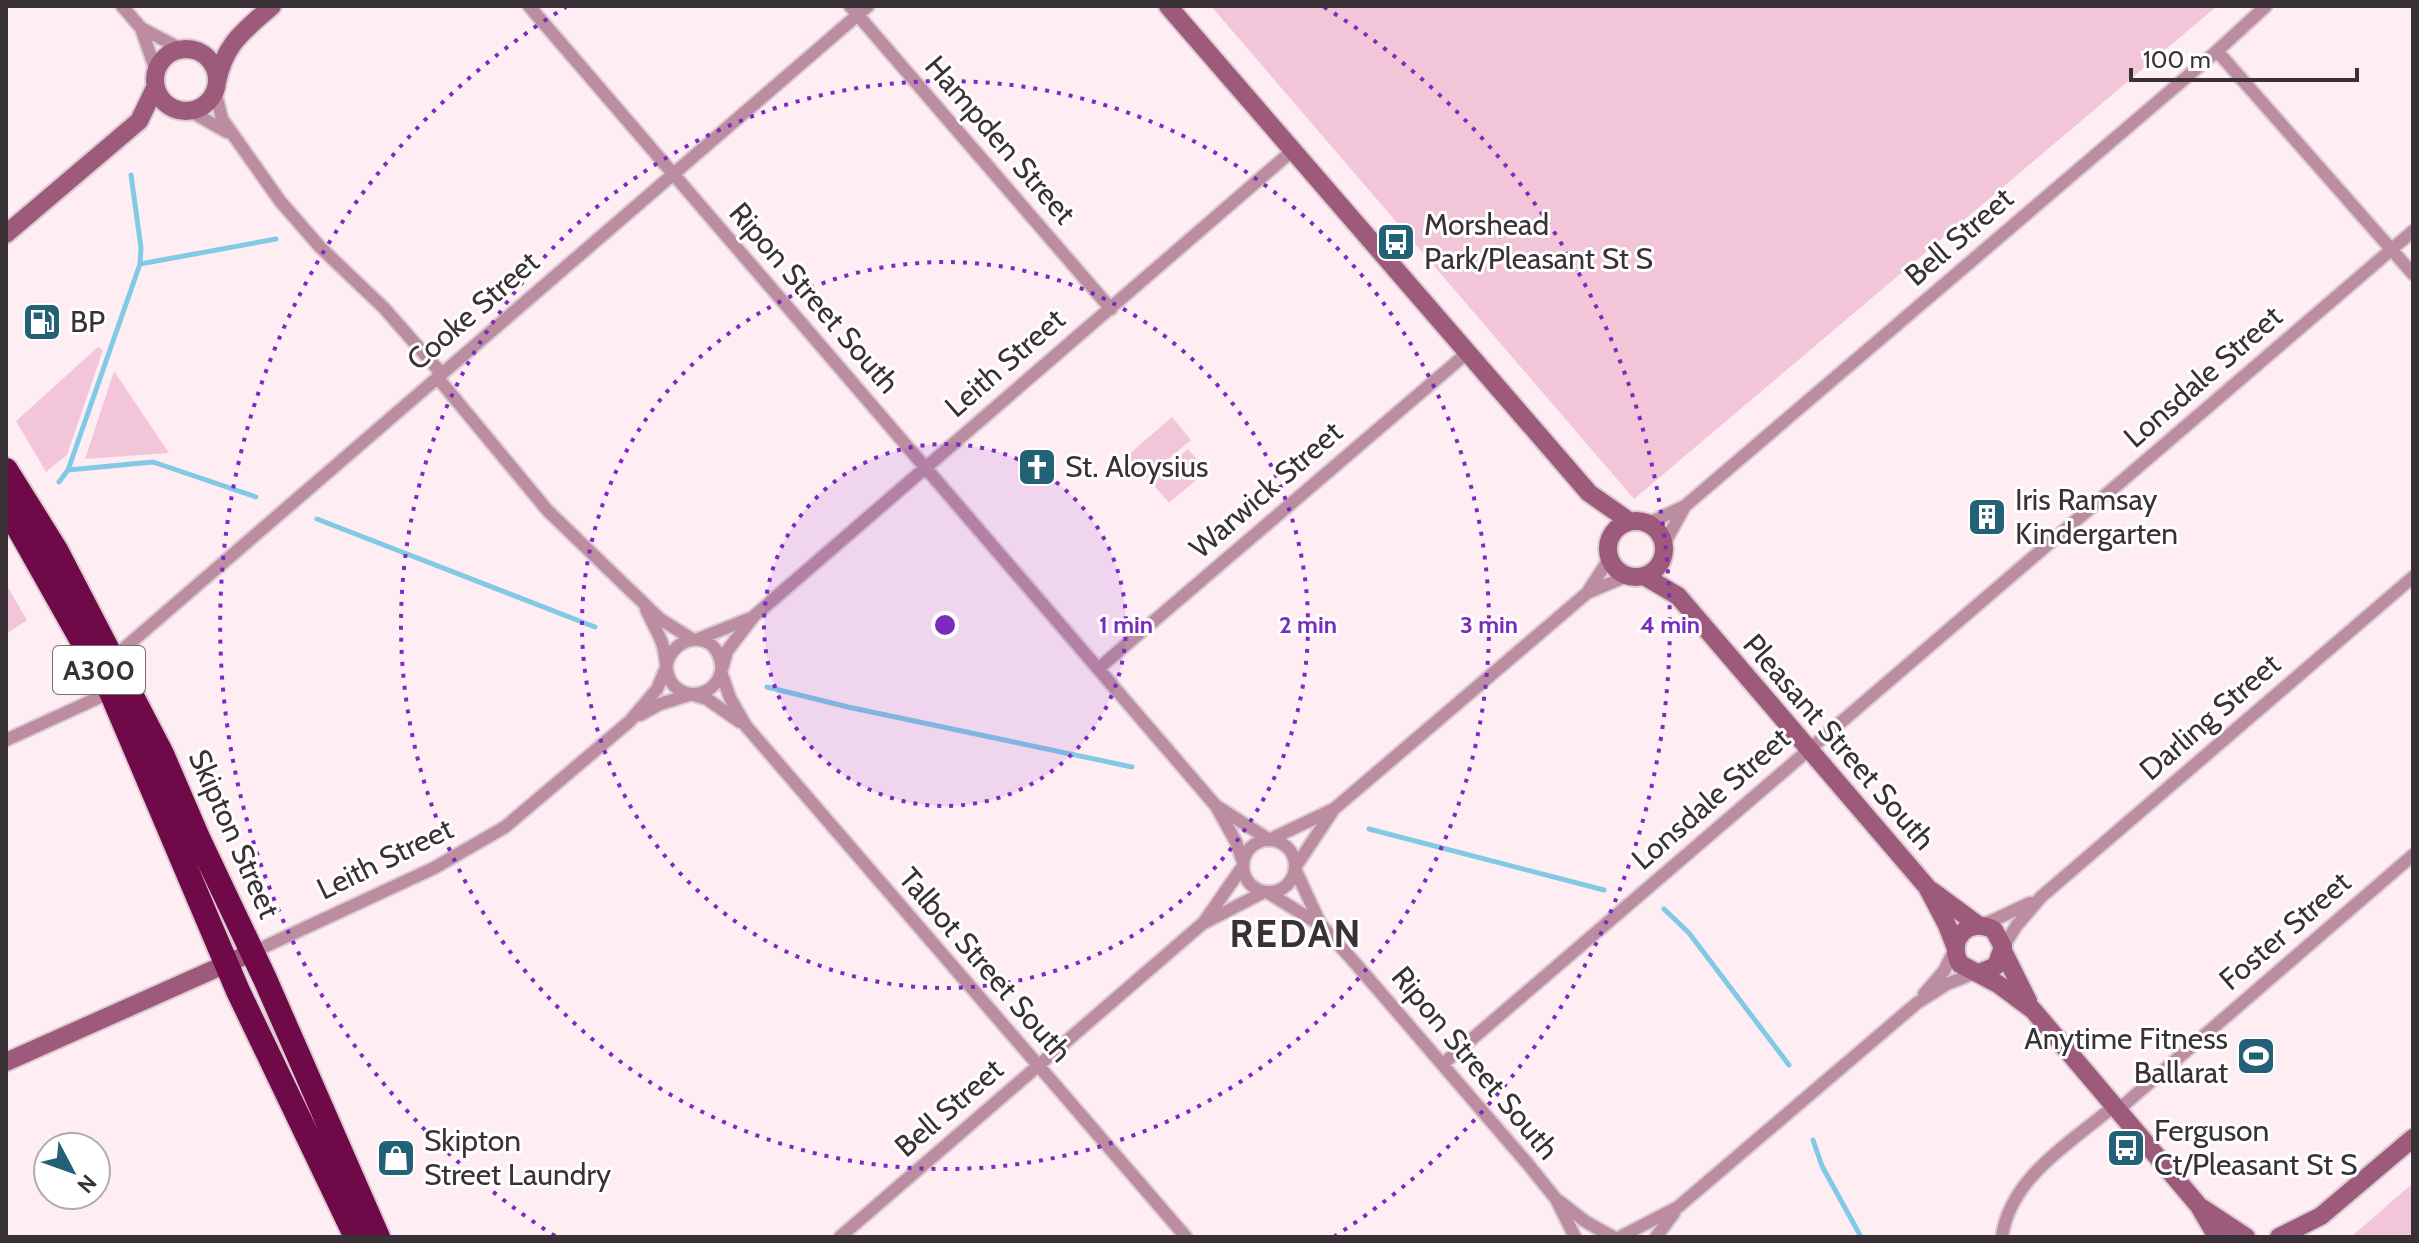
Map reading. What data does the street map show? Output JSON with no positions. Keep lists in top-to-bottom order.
{
  "streets": {
    "highway": ["A300", "Skipton Street"],
    "street": [
      "Hampden Street",
      "Bell Street",
      "Ripon Street South",
      "Cooke Street",
      "Leith Street",
      "Lonsdale Street",
      "Warwick Street",
      "Darling Street",
      "Pleasant Street South",
      "Foster Street",
      "Talbot Street South"
    ]
  },
  "crossings": [
    ["Hampden Street", "Cooke Street"],
    ["Hampden Street", "Leith Street"],
    ["Bell Street", "Ripon Street South"],
    ["Bell Street", "Pleasant Street South"],
    ["Bell Street", "Talbot Street South"],
    ["Ripon Street South", "Cooke Street"],
    ["Ripon Street South", "Leith Street"],
    ["Ripon Street South", "Lonsdale Street"],
    ["Ripon Street South", "Warwick Street"],
    ["Cooke Street", "Skipton Street"],
    ["Leith Street", "Skipton Street"],
    ["Leith Street", "Talbot Street South"],
    ["Lonsdale Street", "Pleasant Street South"],
    ["Darling Street", "Pleasant Street South"]
  ],
  "districts": ["REDAN"],
  "places": {
    "bus stop": ["Morshead Park/Pleasant St S", "Ferguson Ct/Pleasant St S"],
    "fuel station": ["BP"],
    "church": ["St. Aloysius"],
    "building": ["Iris Ramsay Kindergarten"],
    "sports": ["Anytime Fitness Ballarat"],
    "shop": ["Skipton Street Laundry"]
  },
  "scale_bar": "100 m",
  "north": "bottom right",
  "rings": [
    "1 min",
    "2 min",
    "3 min",
    "4 min"
  ]
}
